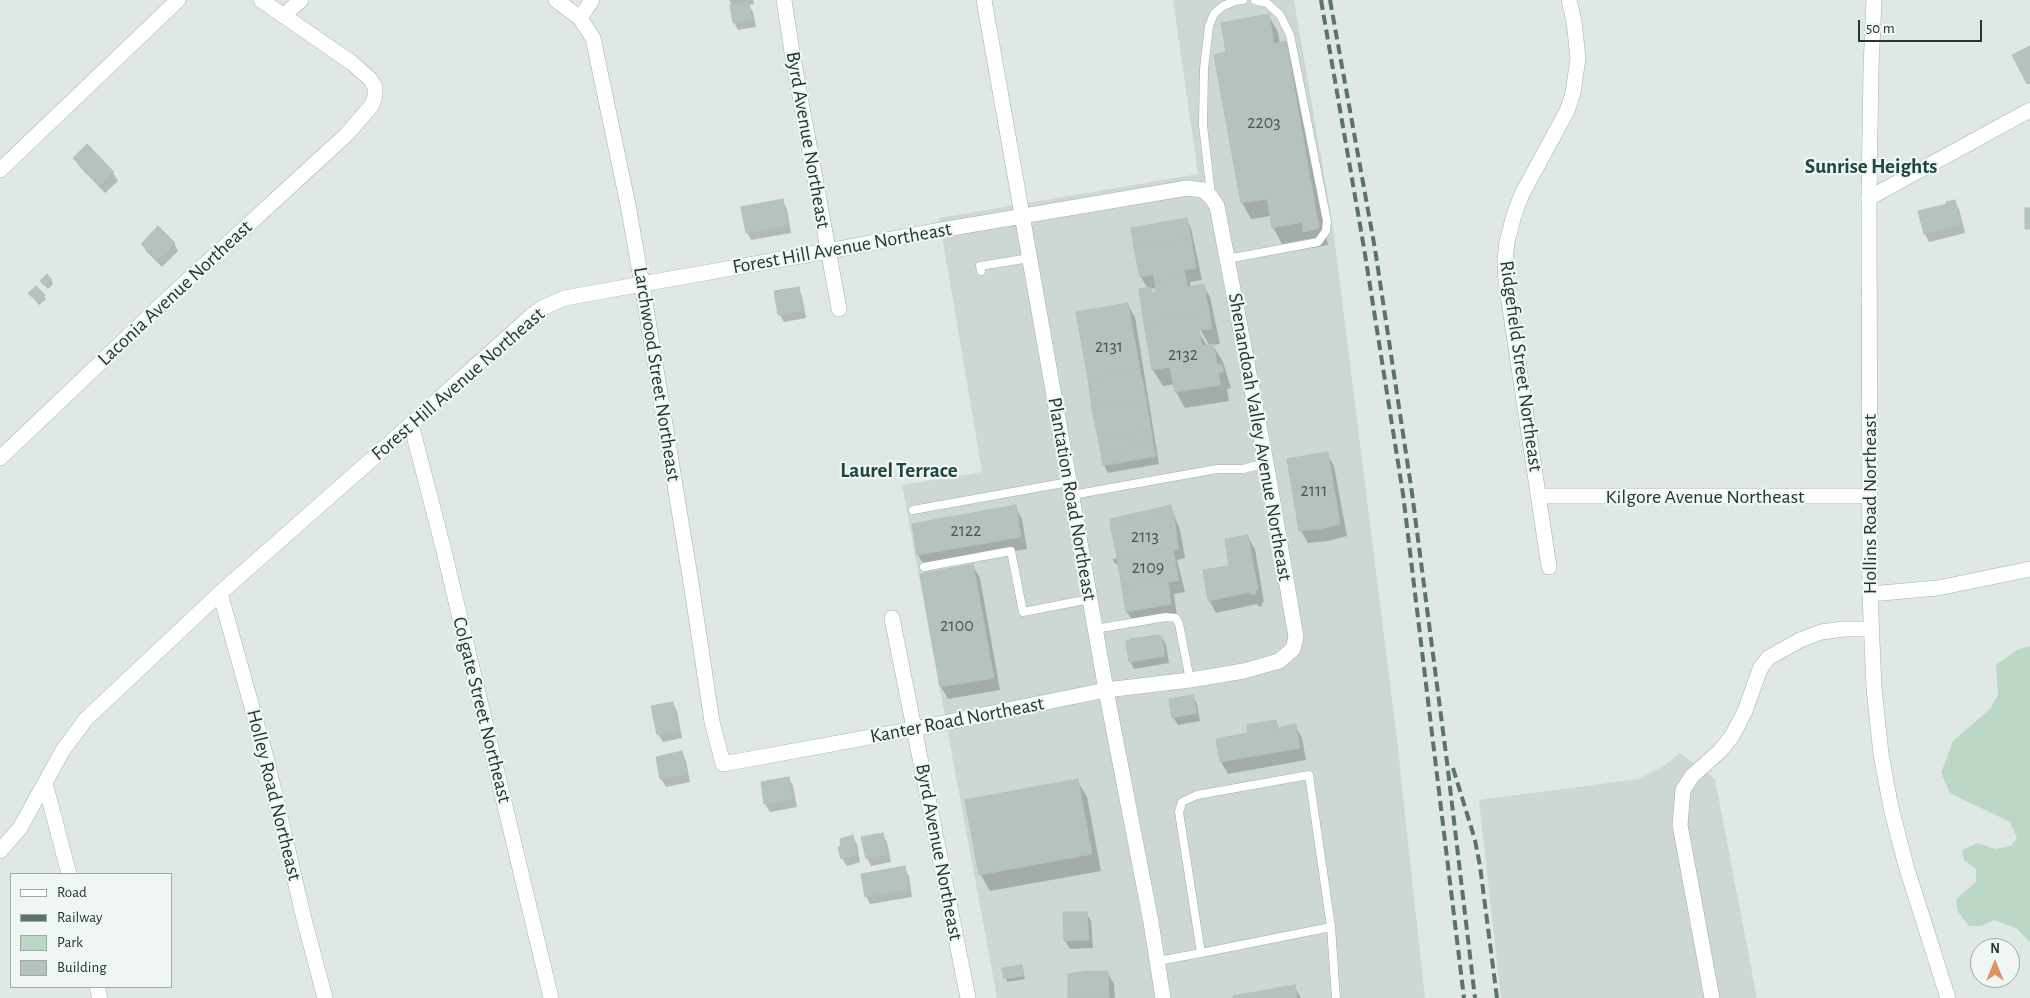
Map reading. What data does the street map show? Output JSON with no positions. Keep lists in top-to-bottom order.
{
  "streets": {
    "street": [
      "Byrd Avenue Northeast",
      "Forest Hill Avenue Northeast",
      "Laconia Avenue Northeast",
      "Ridgefield Street Northeast",
      "Larchwood Street Northeast",
      "Shenandoah Valley Avenue Northeast",
      "Kilgore Avenue Northeast",
      "Plantation Road Northeast",
      "Hollins Road Northeast",
      "Colgate Street Northeast",
      "Kanter Road Northeast",
      "Holley Road Northeast"
    ]
  },
  "crossings": [
    ["Byrd Avenue Northeast", "Forest Hill Avenue Northeast"],
    ["Byrd Avenue Northeast", "Kanter Road Northeast"],
    ["Forest Hill Avenue Northeast", "Larchwood Street Northeast"],
    ["Forest Hill Avenue Northeast", "Shenandoah Valley Avenue Northeast"],
    ["Forest Hill Avenue Northeast", "Plantation Road Northeast"],
    ["Forest Hill Avenue Northeast", "Colgate Street Northeast"],
    ["Forest Hill Avenue Northeast", "Holley Road Northeast"],
    ["Ridgefield Street Northeast", "Kilgore Avenue Northeast"],
    ["Larchwood Street Northeast", "Kanter Road Northeast"],
    ["Shenandoah Valley Avenue Northeast", "Kanter Road Northeast"],
    ["Kilgore Avenue Northeast", "Hollins Road Northeast"],
    ["Plantation Road Northeast", "Kanter Road Northeast"]
  ],
  "districts": ["Sunrise Heights", "Laurel Terrace"],
  "house_numbers": [
    "2203",
    "2131",
    "2132",
    "2111",
    "2122",
    "2113",
    "2109",
    "2100"
  ],
  "legend": [
    "Road",
    "Railway",
    "Park",
    "Building"
  ],
  "scale_bar": "50 m",
  "north": "top"
}
